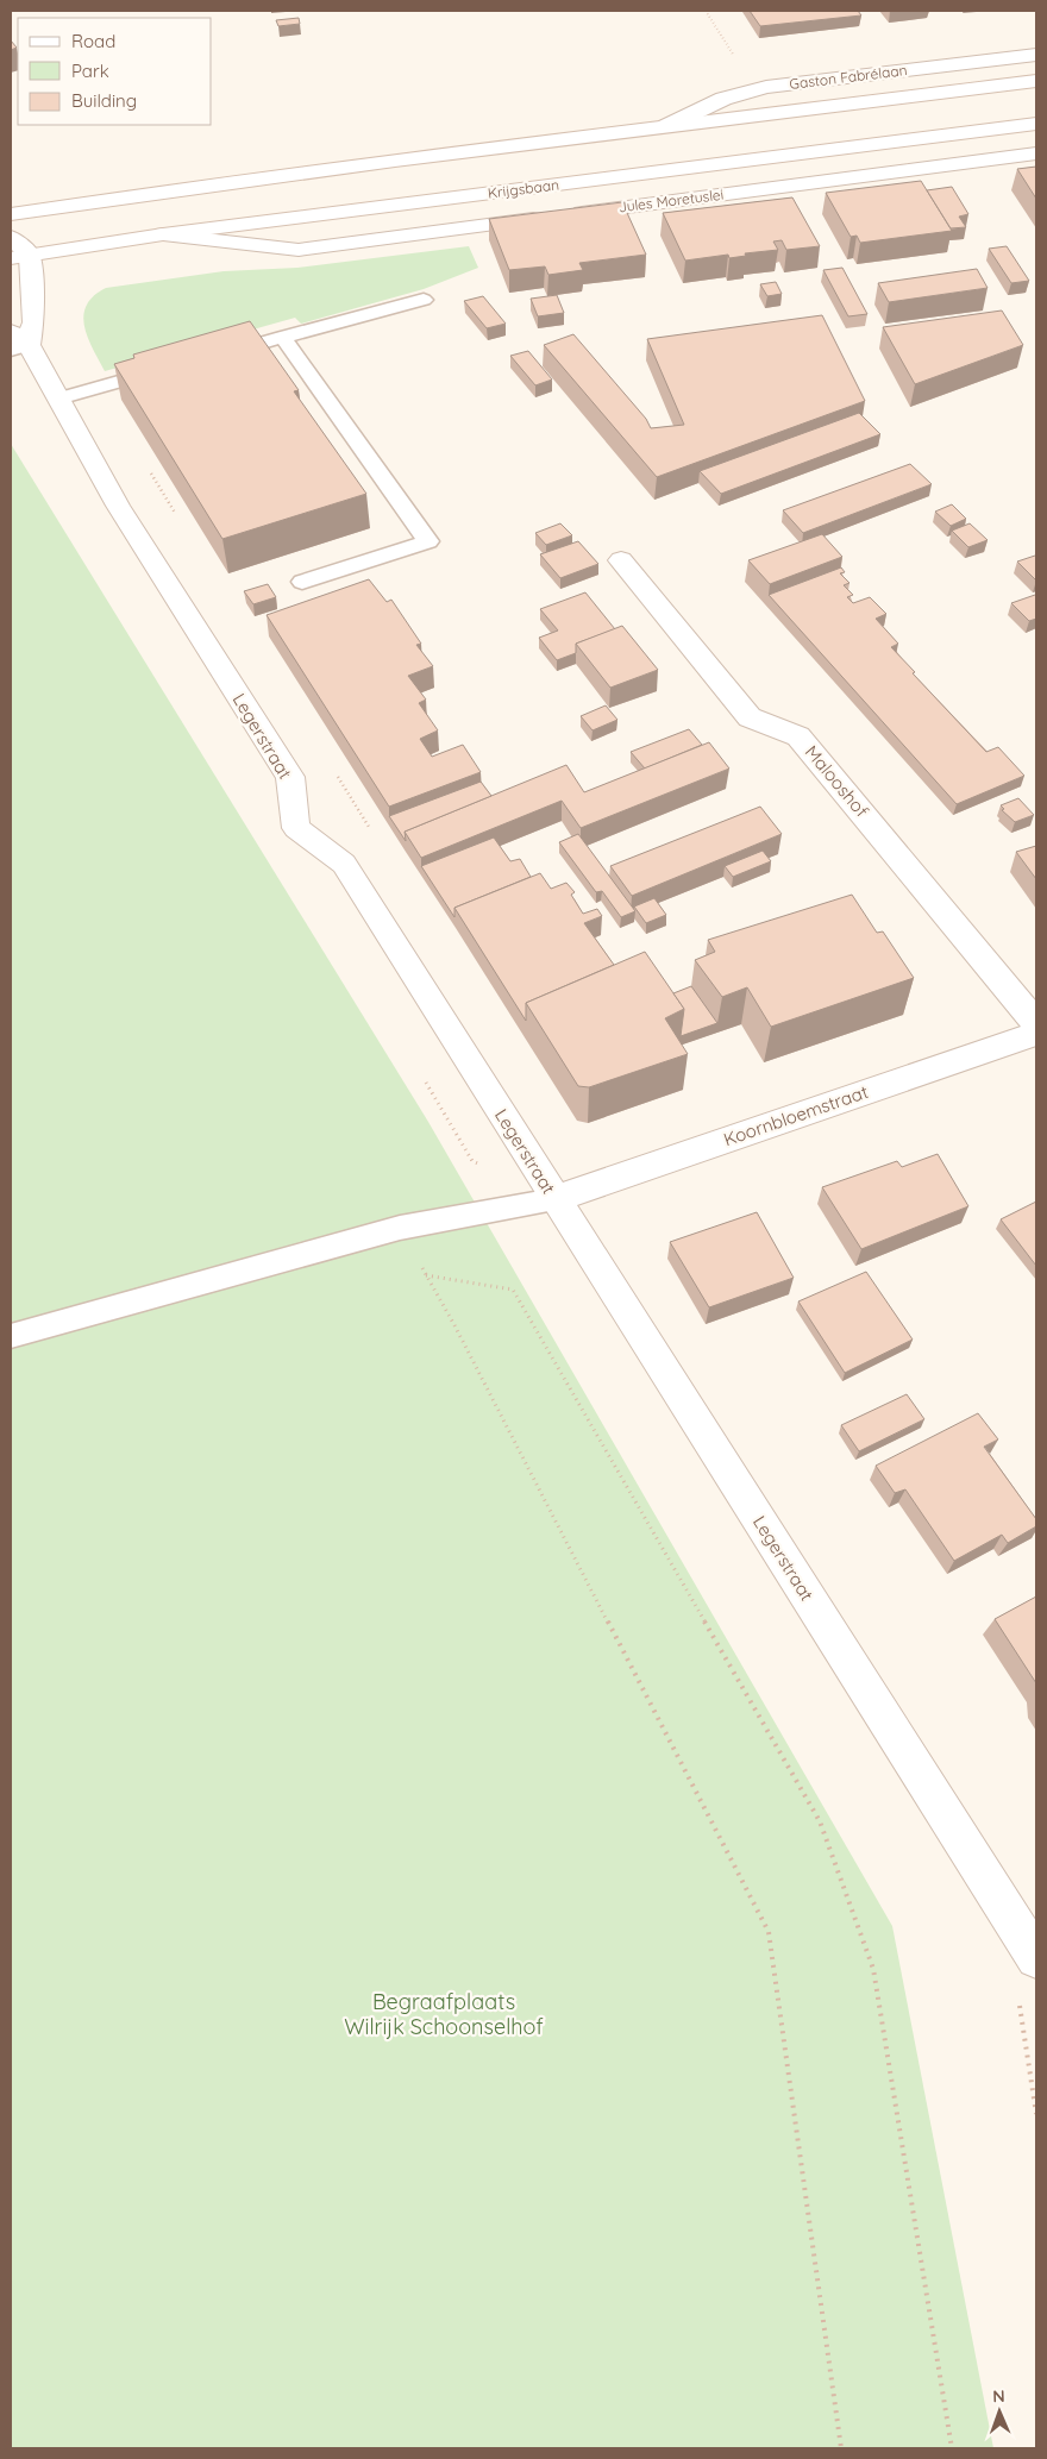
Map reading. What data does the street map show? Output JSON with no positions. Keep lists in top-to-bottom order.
{
  "streets": {
    "street": [
      "Gaston Fabrélaan",
      "Krijgsbaan",
      "Jules Moretuslei",
      "Legerstraat",
      "Malooshof",
      "Koornbloemstraat"
    ]
  },
  "crossings": [
    ["Krijgsbaan", "Jules Moretuslei"],
    ["Krijgsbaan", "Legerstraat"],
    ["Legerstraat", "Koornbloemstraat"]
  ],
  "parks": ["Begraafplaats Wilrijk Schoonselhof"],
  "legend": ["Road", "Park", "Building"],
  "north": "top"
}
